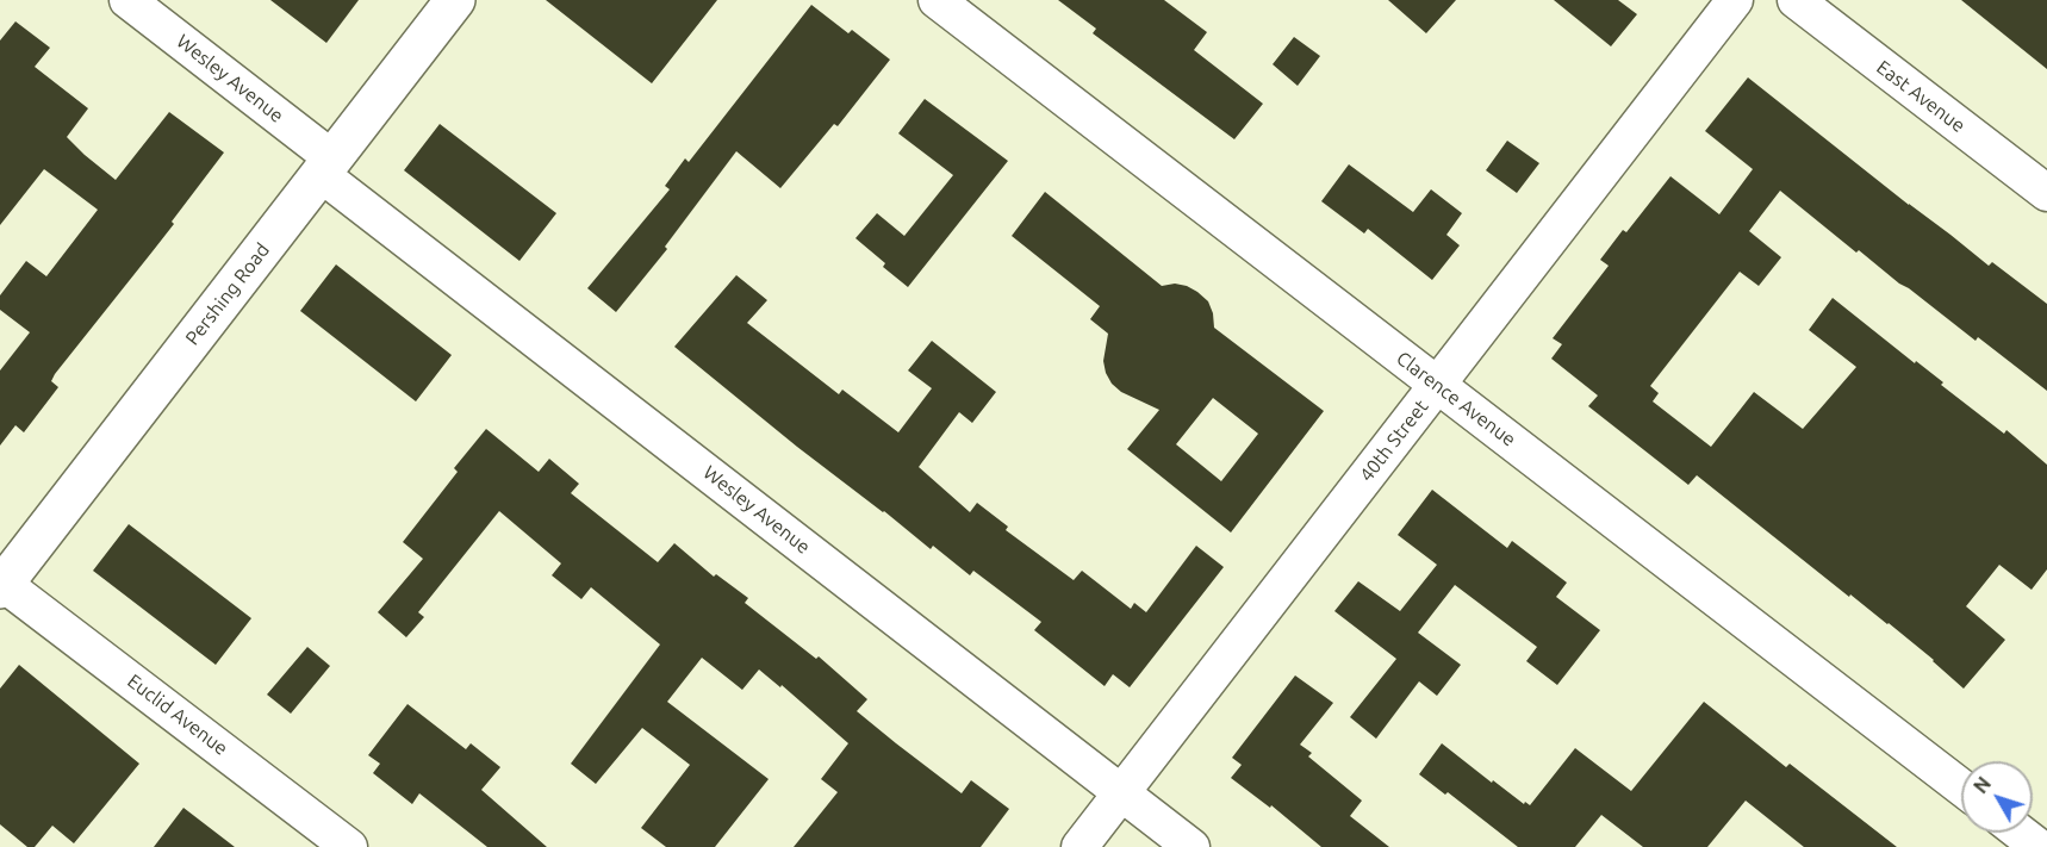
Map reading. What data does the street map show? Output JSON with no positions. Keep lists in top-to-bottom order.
{
  "streets": {
    "main road": ["Pershing Road"],
    "street": [
      "Wesley Avenue",
      "East Avenue",
      "Clarence Avenue",
      "40th Street",
      "Euclid Avenue"
    ]
  },
  "crossings": [
    ["Wesley Avenue", "Pershing Road"],
    ["Wesley Avenue", "40th Street"],
    ["Pershing Road", "Euclid Avenue"],
    ["Clarence Avenue", "40th Street"]
  ],
  "north": "top left"
}
